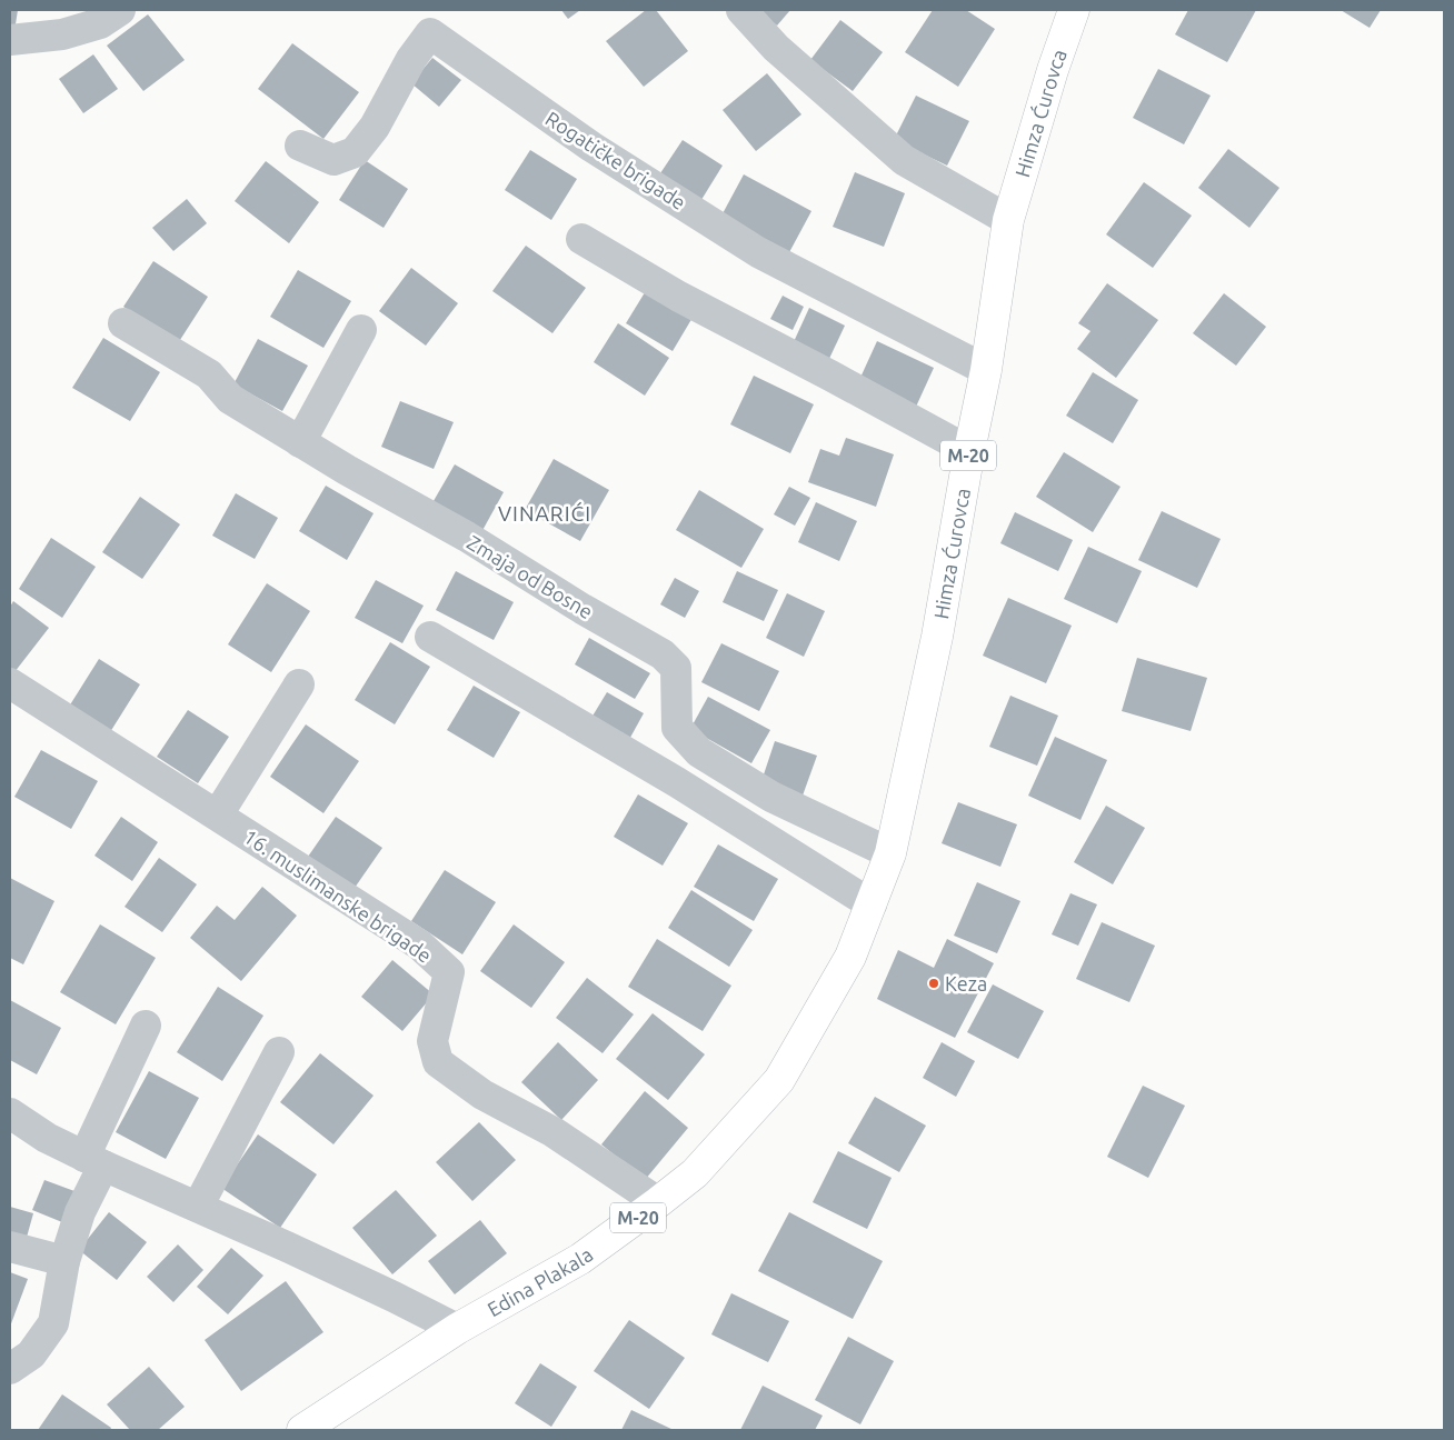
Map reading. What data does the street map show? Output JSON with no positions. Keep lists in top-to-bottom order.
{
  "streets": {
    "main road": ["Himza Ćurovca", "M-20", "Edina Plakala"],
    "street": ["Rogatičke brigade", "Zmaja od Bosne", "16. muslimanske brigade"]
  },
  "crossings": [
    ["Himza Ćurovca", "Rogatičke brigade"],
    ["Himza Ćurovca", "Zmaja od Bosne"],
    ["Himza Ćurovca", "Edina Plakala"],
    ["16. muslimanske brigade", "Edina Plakala"]
  ],
  "districts": ["VINARIĆI"],
  "places": ["Keza"]
}
